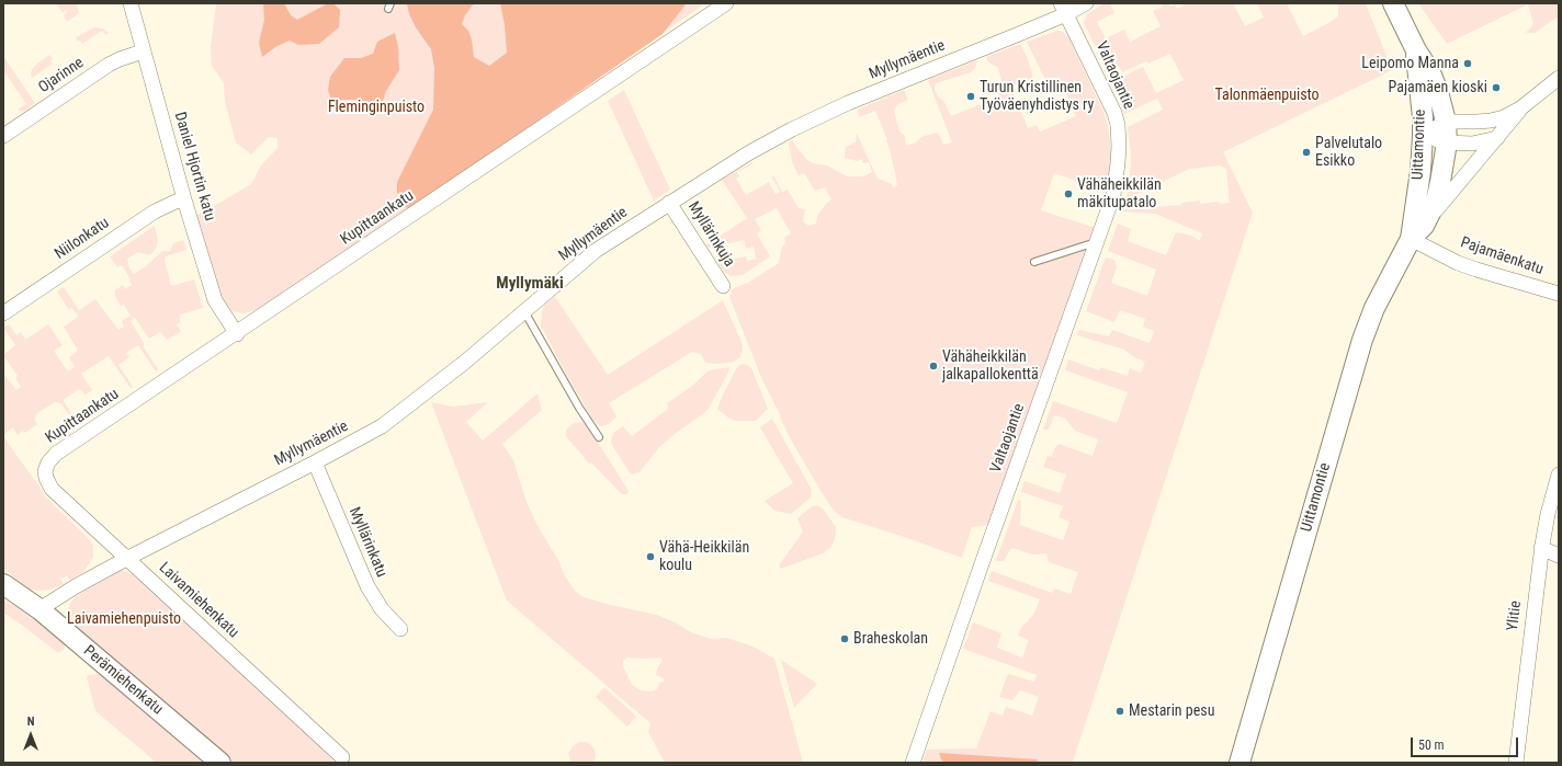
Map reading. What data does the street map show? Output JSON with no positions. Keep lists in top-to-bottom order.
{
  "streets": {
    "street": [
      "Myllymäentie",
      "Ojarinne",
      "Valtaojantie",
      "Uittamontie",
      "Daniel Hjortin katu",
      "Kupittaankatu",
      "Myllärinkuja",
      "Niilonkatu",
      "Pajamäenkatu",
      "Myllärinkatu",
      "Laivamiehenkatu",
      "Ylitie",
      "Perämiehenkatu"
    ]
  },
  "crossings": [
    ["Myllymäentie", "Valtaojantie"],
    ["Myllymäentie", "Myllärinkuja"],
    ["Myllymäentie", "Myllärinkatu"],
    ["Myllymäentie", "Laivamiehenkatu"],
    ["Myllymäentie", "Perämiehenkatu"],
    ["Ojarinne", "Daniel Hjortin katu"],
    ["Uittamontie", "Pajamäenkatu"],
    ["Daniel Hjortin katu", "Kupittaankatu"],
    ["Daniel Hjortin katu", "Niilonkatu"],
    ["Kupittaankatu", "Laivamiehenkatu"]
  ],
  "districts": ["Myllymäki"],
  "parks": ["Talonmäenpuisto", "Fleminginpuisto", "Laivamiehenpuisto"],
  "places": [
    "Leipomo Manna",
    "Pajamäen kioski",
    "Turun Kristillinen Työväenyhdistys ry",
    "Palvelutalo Esikko",
    "Vähäheikkilän mäkitupatalo",
    "Vähäheikkilän jalkapallokenttä",
    "Vähä-Heikkilän koulu",
    "Braheskolan",
    "Mestarin pesu"
  ],
  "scale_bar": "50 m",
  "north": "top"
}
